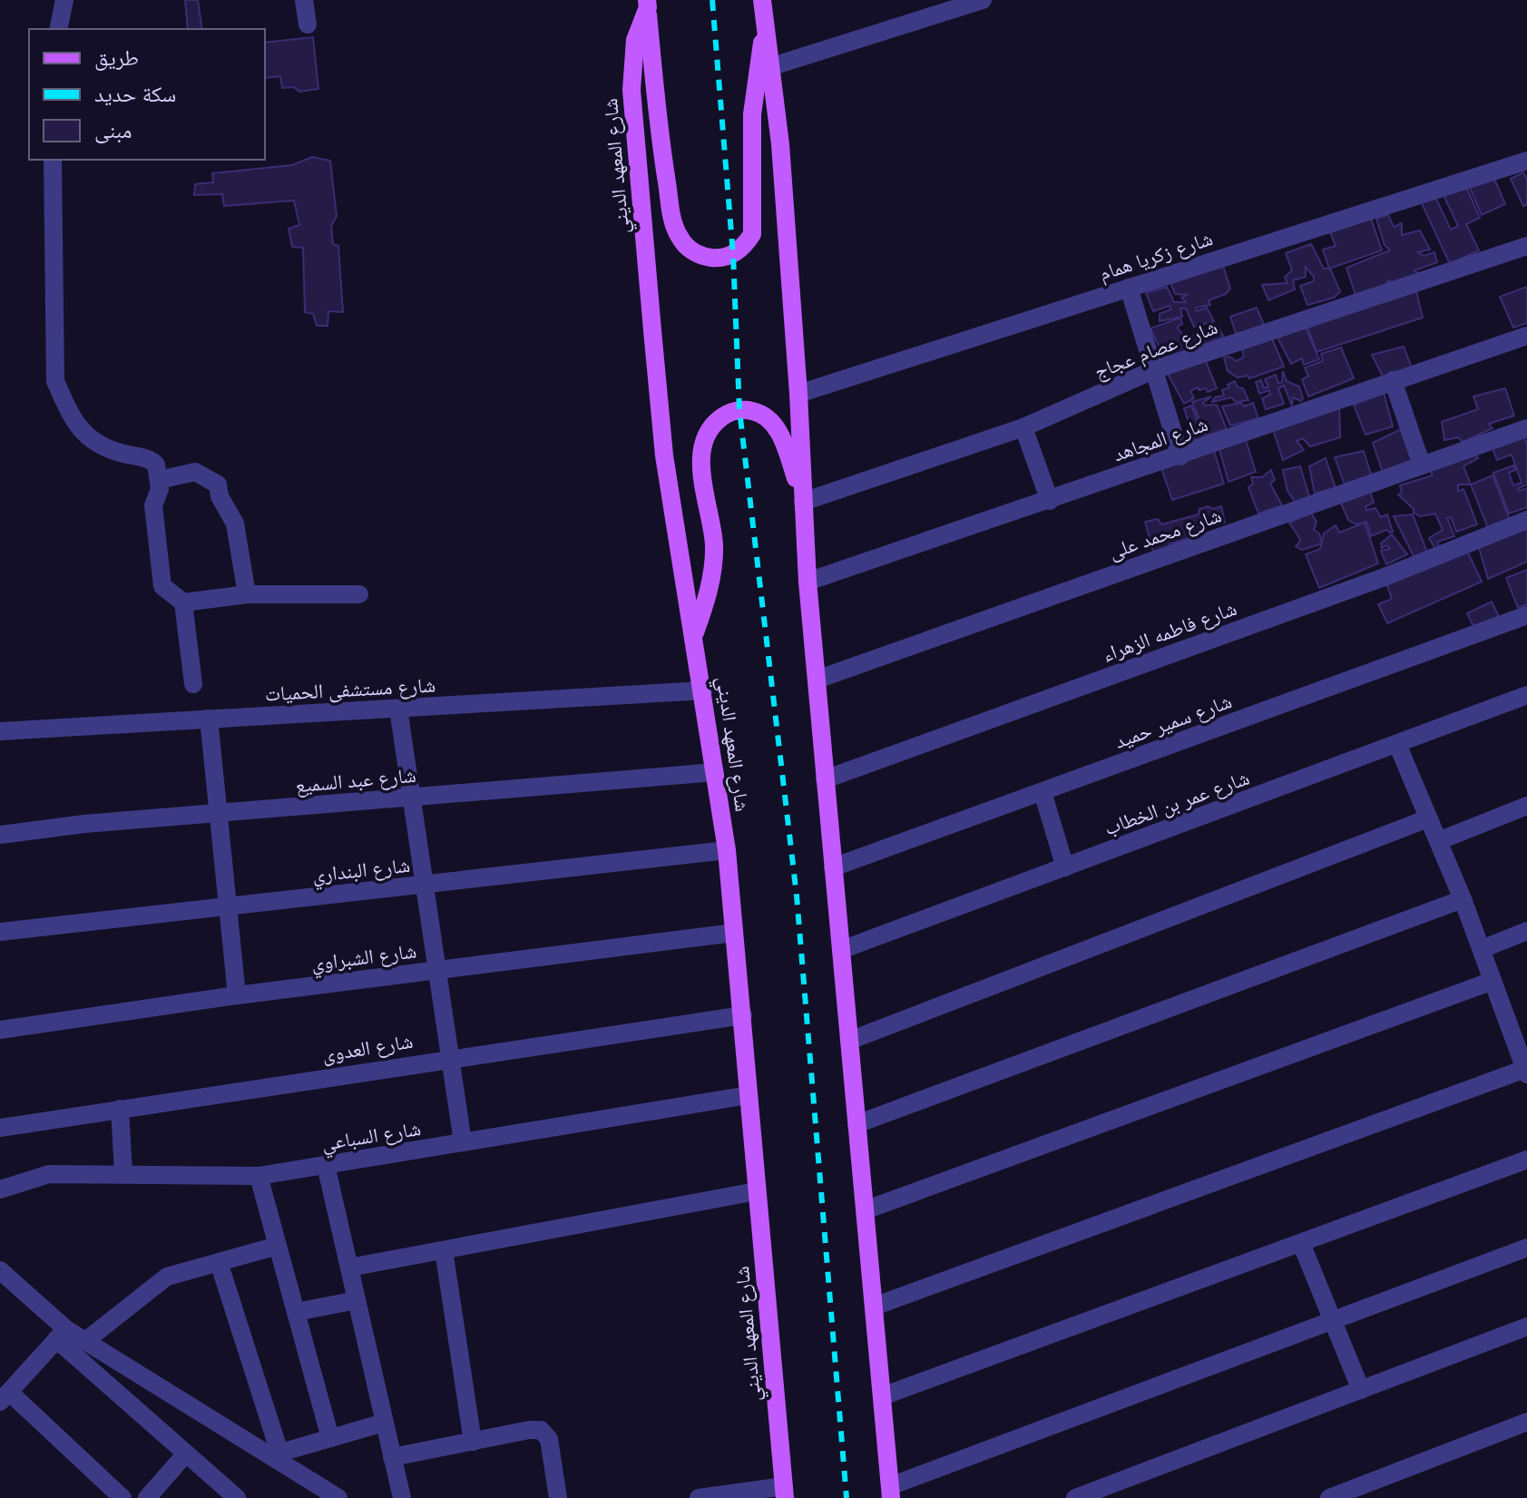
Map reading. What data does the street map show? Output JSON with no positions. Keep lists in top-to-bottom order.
{
  "streets": {
    "main road": ["شارع المعهد الديني"],
    "street": [
      "شارع زكريا همام",
      "شارع عصام عجاج",
      "شارع المجاهد",
      "شارع محمد على",
      "شارع فاطمه الزهراء",
      "شارع مستشفى الحميات",
      "شارع سمير حميد",
      "شارع عبد السميع",
      "شارع عمر بن الخطاب",
      "شارع البنداري",
      "شارع الشبراوي",
      "شارع العدوى",
      "شارع السباعي"
    ]
  },
  "crossings": [
    ["شارع المعهد الديني", "شارع مستشفى الحميات"],
    ["شارع المعهد الديني", "شارع عبد السميع"],
    ["شارع المعهد الديني", "شارع البنداري"],
    ["شارع المعهد الديني", "شارع الشبراوي"],
    ["شارع المعهد الديني", "شارع العدوى"],
    ["شارع المعهد الديني", "شارع السباعي"]
  ],
  "legend": ["طريق", "سكة حديد", "مبنى"]
}
